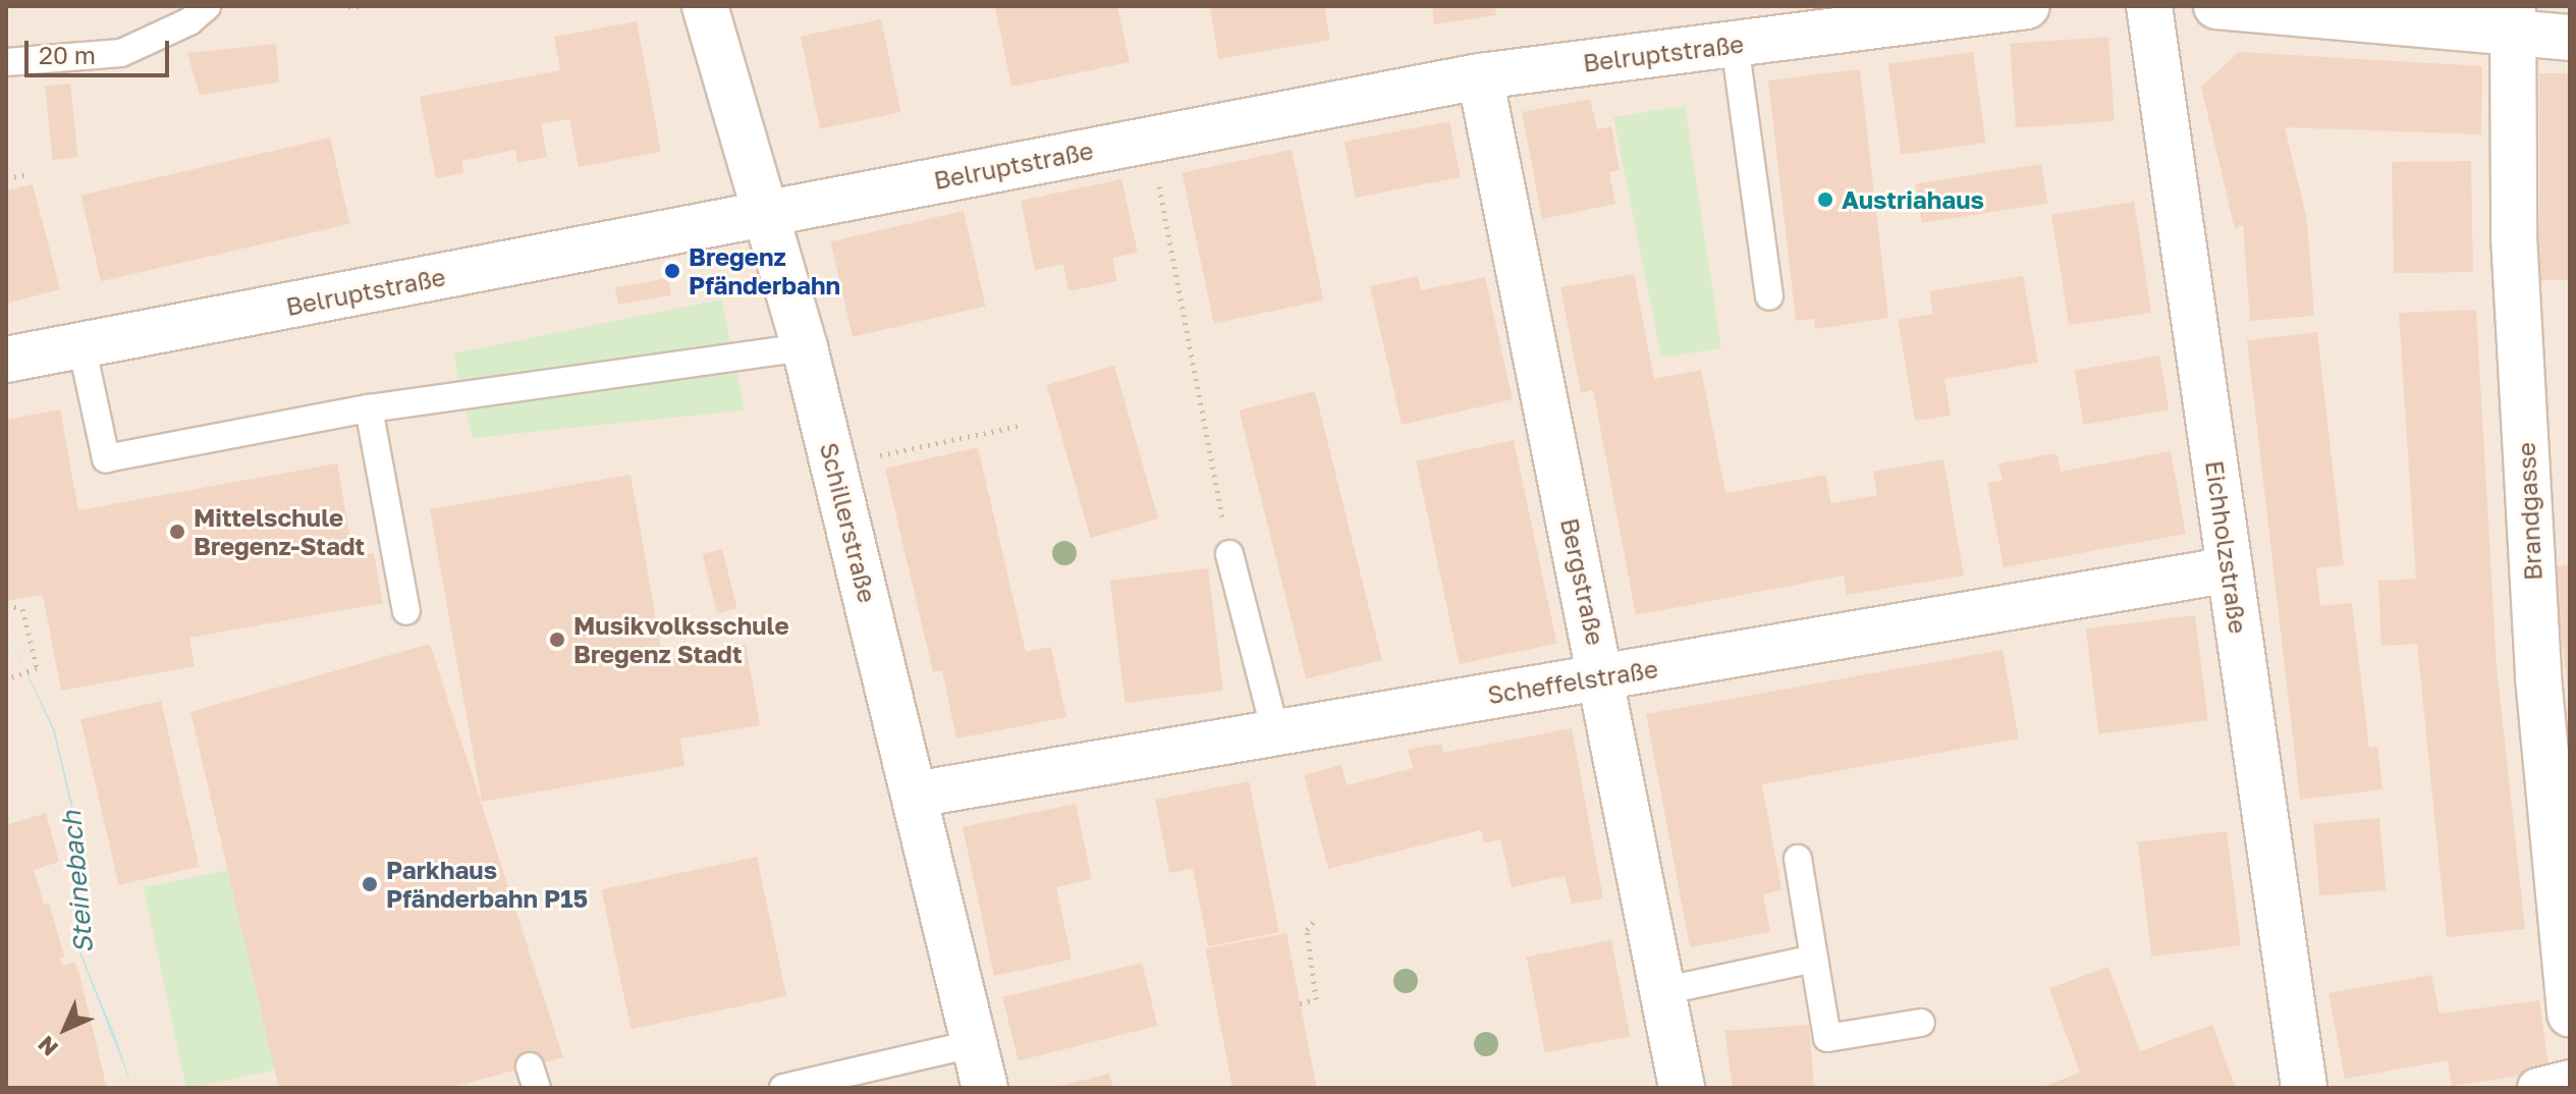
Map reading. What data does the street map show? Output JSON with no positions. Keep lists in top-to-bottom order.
{
  "streets": {
    "street": [
      "Belruptstraße",
      "Brandgasse",
      "Schillerstraße",
      "Eichholzstraße",
      "Bergstraße",
      "Scheffelstraße"
    ]
  },
  "crossings": [
    ["Belruptstraße", "Schillerstraße"],
    ["Belruptstraße", "Bergstraße"],
    ["Schillerstraße", "Scheffelstraße"],
    ["Eichholzstraße", "Scheffelstraße"],
    ["Bergstraße", "Scheffelstraße"]
  ],
  "water": ["Steinebach"],
  "places": [
    "Austriahaus",
    "Bregenz Pfänderbahn",
    "Mittelschule Bregenz-Stadt",
    "Musikvolksschule Bregenz Stadt",
    "Parkhaus Pfänderbahn P15"
  ],
  "scale_bar": "20 m",
  "north": "bottom left"
}
